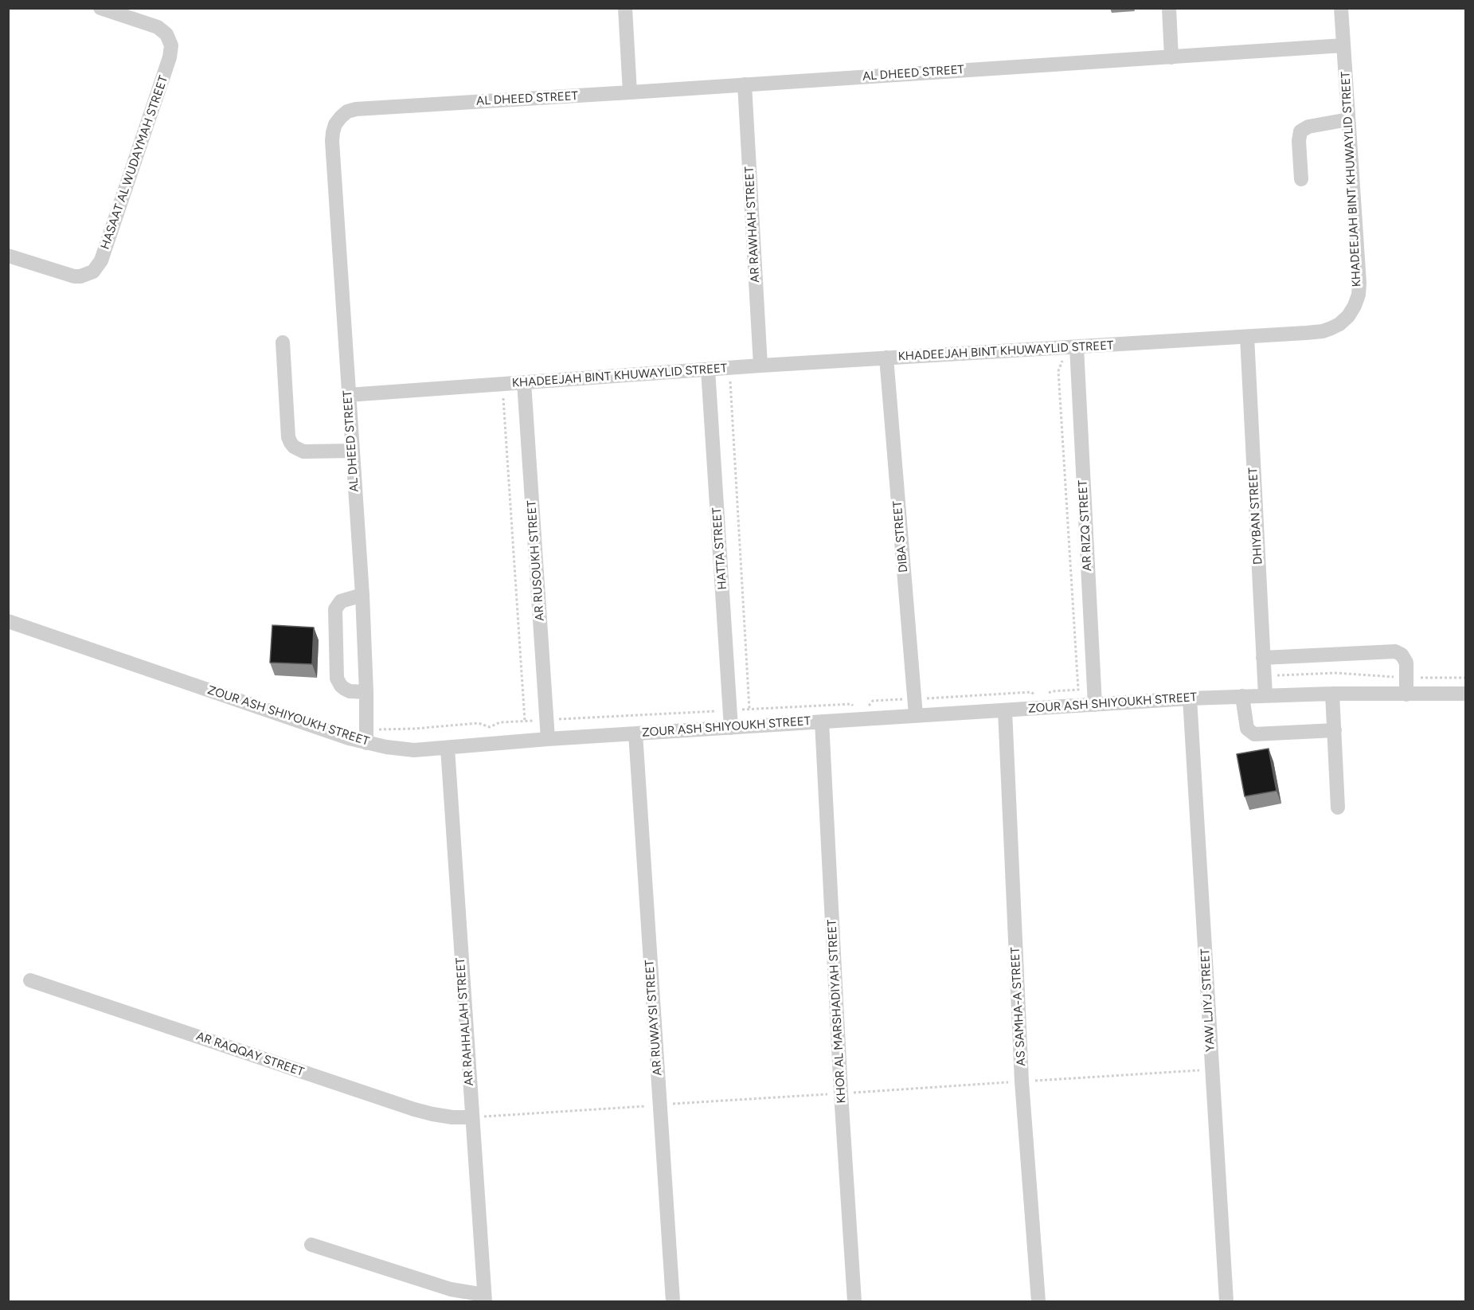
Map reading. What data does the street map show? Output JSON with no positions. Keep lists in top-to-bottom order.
{
  "streets": {
    "street": [
      "AL DHEED STREET",
      "HASAAT AL WUDAYMAH STREET",
      "KHADEEJAH BINT KHUWAYLID STREET",
      "AR RAWHAH STREET",
      "DHIYBAN STREET",
      "AR RIZQ STREET",
      "DIBA STREET",
      "HATTA STREET",
      "AR RUSOUKH STREET",
      "ZOUR ASH SHIYOUKH STREET",
      "YAW LJIYJ STREET",
      "AS SAMHA-A STREET",
      "KHOR AL MARSHADIYAH STREET",
      "AR RUWAYSI STREET",
      "AR RAHHALAH STREET",
      "AR RAQQAY STREET"
    ]
  },
  "crossings": [
    ["AL DHEED STREET", "KHADEEJAH BINT KHUWAYLID STREET"],
    ["AL DHEED STREET", "AR RAWHAH STREET"],
    ["AL DHEED STREET", "ZOUR ASH SHIYOUKH STREET"],
    ["KHADEEJAH BINT KHUWAYLID STREET", "AR RAWHAH STREET"],
    ["KHADEEJAH BINT KHUWAYLID STREET", "DHIYBAN STREET"],
    ["KHADEEJAH BINT KHUWAYLID STREET", "AR RIZQ STREET"],
    ["KHADEEJAH BINT KHUWAYLID STREET", "DIBA STREET"],
    ["KHADEEJAH BINT KHUWAYLID STREET", "HATTA STREET"],
    ["KHADEEJAH BINT KHUWAYLID STREET", "AR RUSOUKH STREET"],
    ["DHIYBAN STREET", "ZOUR ASH SHIYOUKH STREET"],
    ["AR RIZQ STREET", "ZOUR ASH SHIYOUKH STREET"],
    ["DIBA STREET", "ZOUR ASH SHIYOUKH STREET"],
    ["HATTA STREET", "ZOUR ASH SHIYOUKH STREET"],
    ["AR RUSOUKH STREET", "ZOUR ASH SHIYOUKH STREET"],
    ["ZOUR ASH SHIYOUKH STREET", "YAW LJIYJ STREET"],
    ["ZOUR ASH SHIYOUKH STREET", "AS SAMHA-A STREET"],
    ["ZOUR ASH SHIYOUKH STREET", "KHOR AL MARSHADIYAH STREET"],
    ["ZOUR ASH SHIYOUKH STREET", "AR RUWAYSI STREET"],
    ["ZOUR ASH SHIYOUKH STREET", "AR RAHHALAH STREET"],
    ["AR RAHHALAH STREET", "AR RAQQAY STREET"]
  ]
}
